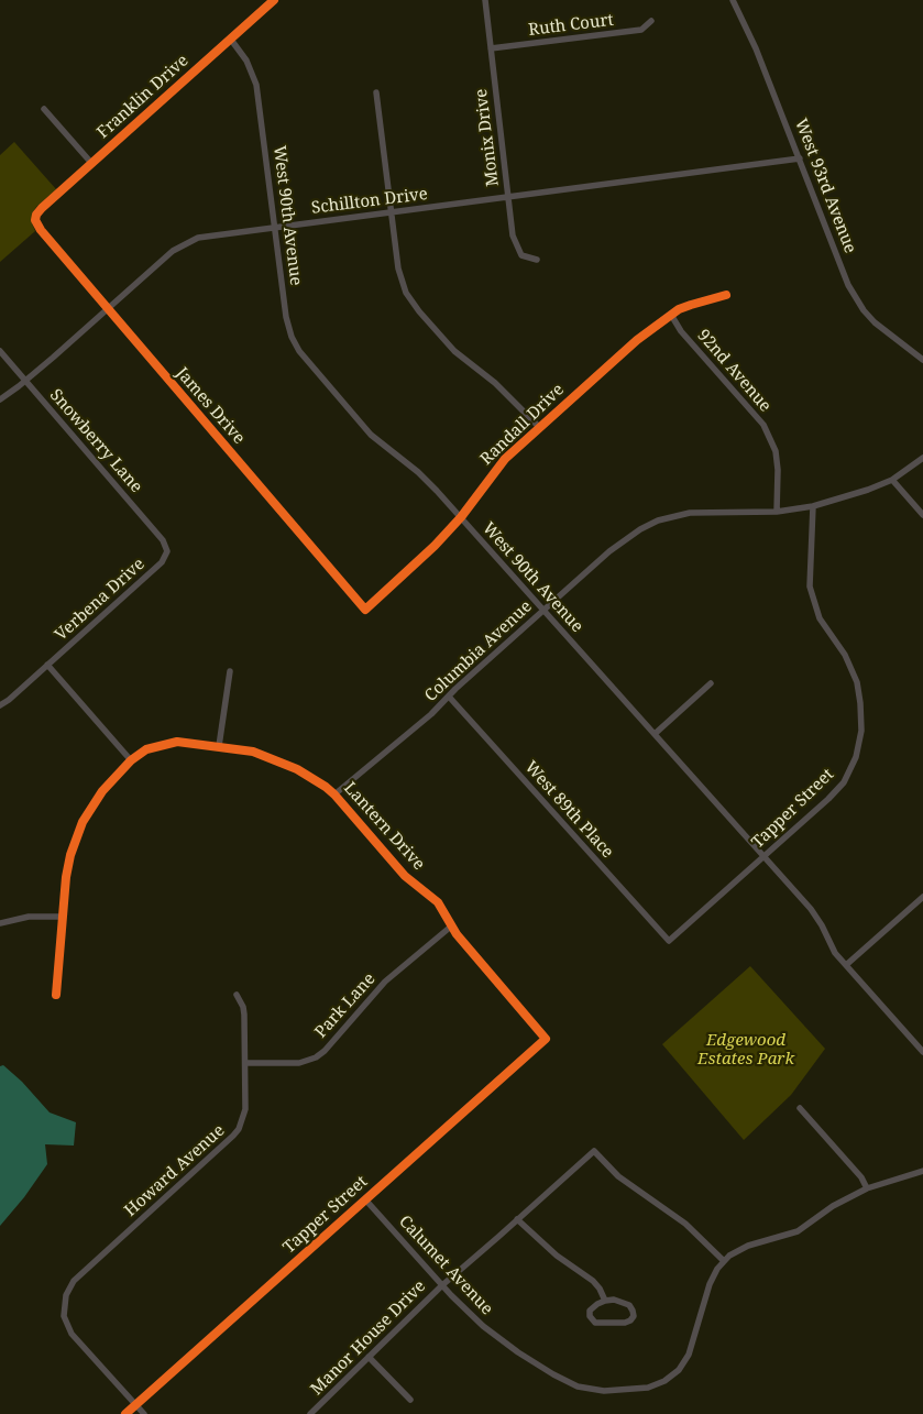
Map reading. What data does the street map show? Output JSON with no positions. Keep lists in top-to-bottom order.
{
  "streets": {
    "street": [
      "Ruth Court",
      "Franklin Drive",
      "Monix Drive",
      "West 93rd Avenue",
      "Schillton Drive",
      "West 90th Avenue",
      "92nd Avenue",
      "James Drive",
      "Randall Drive",
      "Snowberry Lane",
      "Verbena Drive",
      "Columbia Avenue",
      "Tapper Street",
      "West 89th Place",
      "Lantern Drive",
      "Park Lane",
      "Howard Avenue",
      "Calumet Avenue",
      "Manor House Drive"
    ]
  },
  "crossings": [
    ["Ruth Court", "Monix Drive"],
    ["Franklin Drive", "West 90th Avenue"],
    ["Franklin Drive", "James Drive"],
    ["Monix Drive", "Schillton Drive"],
    ["West 93rd Avenue", "Schillton Drive"],
    ["Schillton Drive", "West 90th Avenue"],
    ["Schillton Drive", "James Drive"],
    ["Schillton Drive", "Snowberry Lane"],
    ["West 90th Avenue", "Randall Drive"],
    ["West 90th Avenue", "Columbia Avenue"],
    ["West 90th Avenue", "Tapper Street"],
    ["92nd Avenue", "Randall Drive"],
    ["92nd Avenue", "Columbia Avenue"],
    ["James Drive", "Randall Drive"],
    ["Snowberry Lane", "Verbena Drive"],
    ["Columbia Avenue", "Tapper Street"],
    ["Columbia Avenue", "West 89th Place"],
    ["Columbia Avenue", "Lantern Drive"],
    ["Tapper Street", "West 89th Place"],
    ["Tapper Street", "Lantern Drive"],
    ["Tapper Street", "Howard Avenue"],
    ["Tapper Street", "Calumet Avenue"],
    ["Lantern Drive", "Park Lane"],
    ["Park Lane", "Howard Avenue"],
    ["Calumet Avenue", "Manor House Drive"]
  ],
  "parks": ["Edgewood Estates Park"]
}
